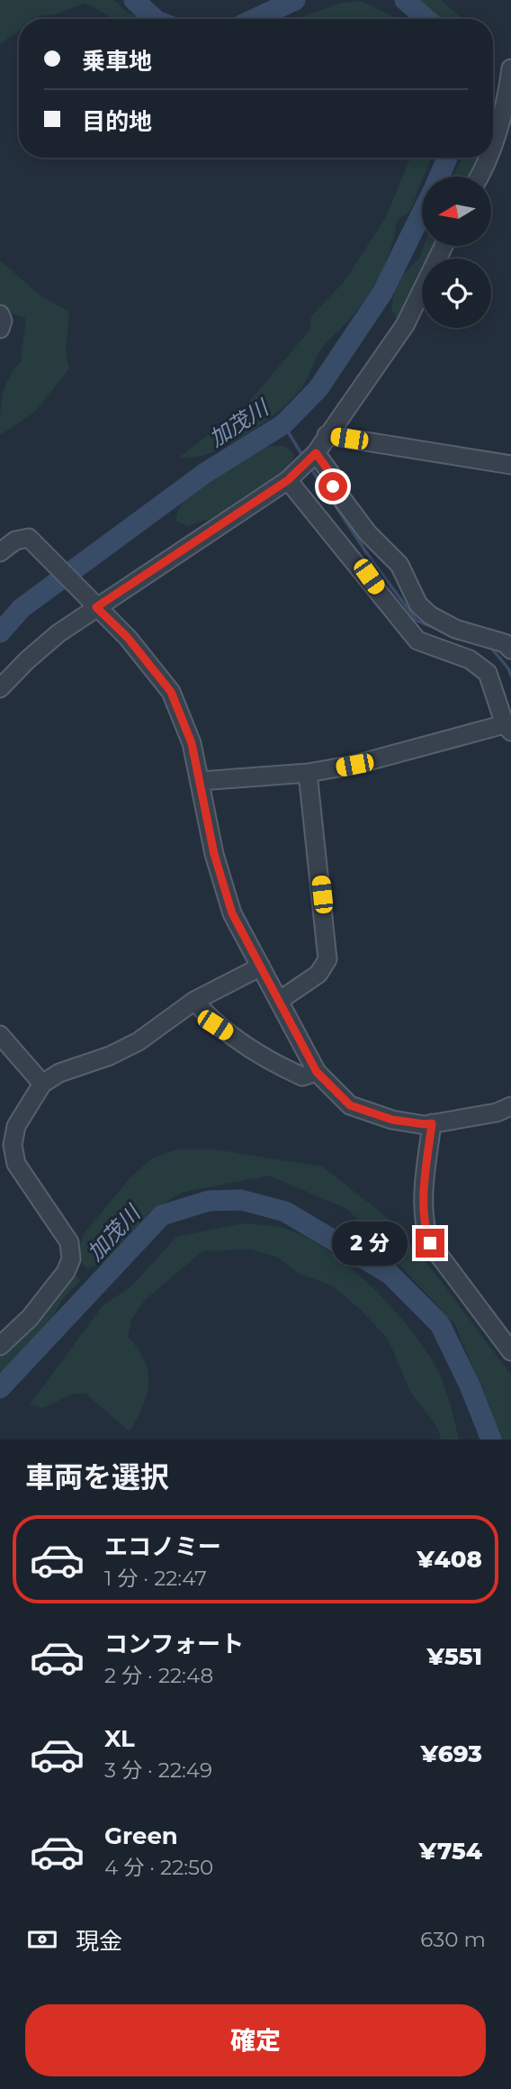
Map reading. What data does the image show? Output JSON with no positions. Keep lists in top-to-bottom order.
{
  "water": ["加茂川"],
  "north": "left",
  "page": {
    "banner": ["乗車地", "目的地"],
    "bubble": "2 分",
    "heading": "車両を選択",
    "list": [
      {
        "name": "エコノミー",
        "note": "1 分 · 22:47",
        "value": "¥408"
      },
      {
        "name": "コンフォート",
        "note": "2 分 · 22:48",
        "value": "¥551"
      },
      {
        "name": "XL",
        "note": "3 分 · 22:49",
        "value": "¥693"
      },
      {
        "name": "Green",
        "note": "4 分 · 22:50",
        "value": "¥754"
      }
    ],
    "pay": ["現金", "630 m"],
    "buttons": "確定"
  }
}
